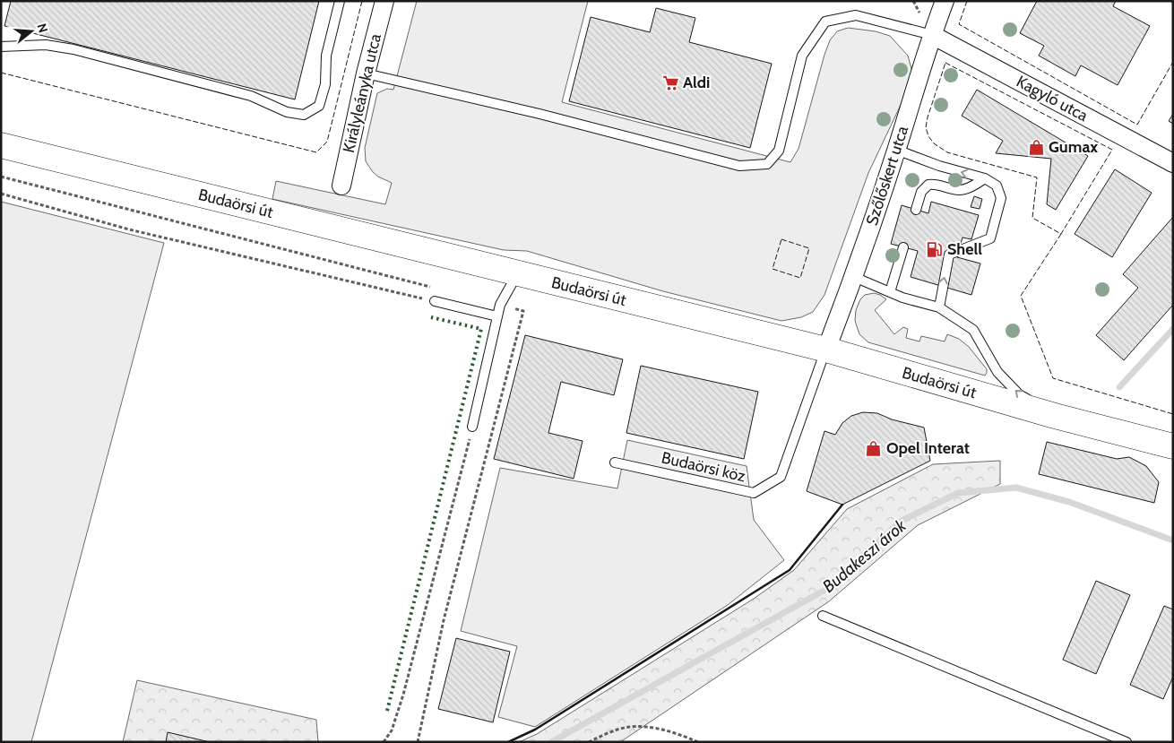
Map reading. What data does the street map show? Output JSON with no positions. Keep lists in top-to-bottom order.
{
  "streets": {
    "main road": ["Budaörsi út"],
    "street": ["Királyleányka utca", "Kagyló utca", "Szőlőskert utca"],
    "lane": ["Budaörsi köz"]
  },
  "crossings": [
    ["Kagyló utca", "Szőlőskert utca"],
    ["Szőlőskert utca", "Budaörsi út"],
    ["Szőlőskert utca", "Budaörsi köz"],
    ["Budaörsi út", "Budaörsi köz"]
  ],
  "water": ["Budakeszi árok"],
  "places": {
    "supermarket": ["Aldi"],
    "shop": ["Gumax", "Opel Interat"],
    "fuel station": ["Shell"]
  },
  "north": "right"
}
